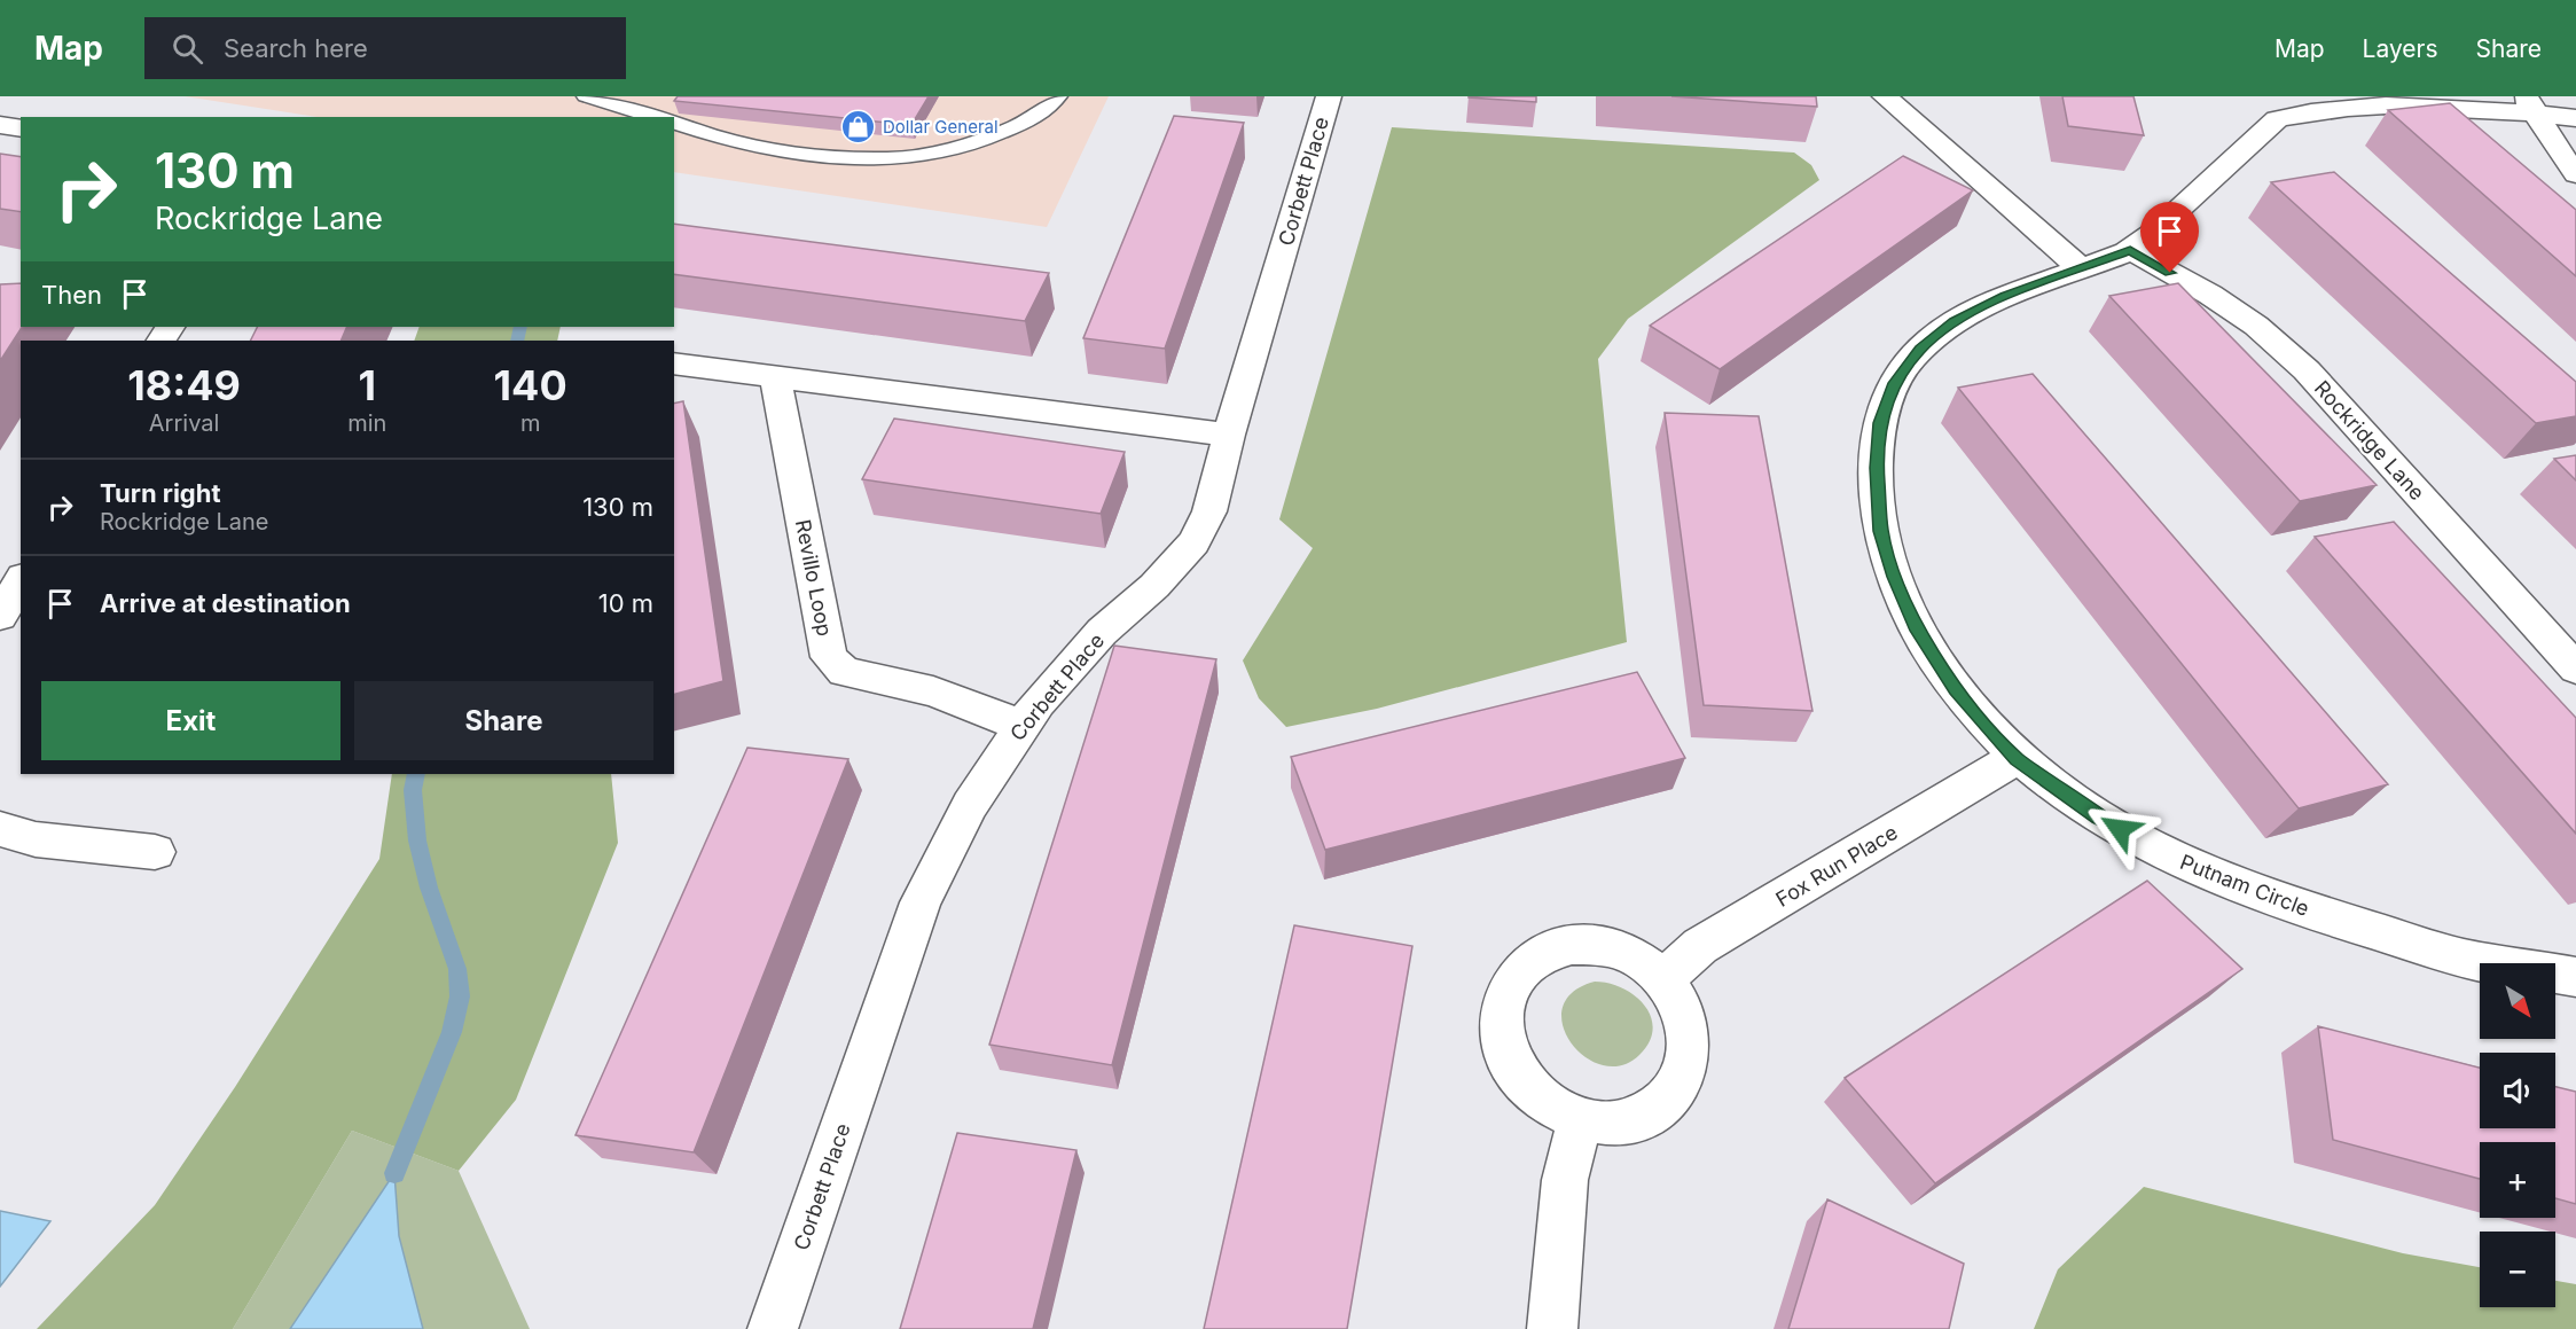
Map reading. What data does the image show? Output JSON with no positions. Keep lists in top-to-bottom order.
{
  "streets": {
    "street": [
      "Corbett Place",
      "Rockridge Lane",
      "Revillo Loop",
      "Fox Run Place",
      "Putnam Circle"
    ]
  },
  "crossings": [
    ["Corbett Place", "Revillo Loop"],
    ["Rockridge Lane", "Putnam Circle"],
    ["Fox Run Place", "Putnam Circle"]
  ],
  "places": {
    "shop": ["Dollar General"]
  },
  "north": "bottom right",
  "page": {
    "header": "Map",
    "search": "Search here",
    "nav": ["Map", "Layers", "Share"],
    "turn": ["130 m", "Rockridge Lane"],
    "then": "Then",
    "eta": [
      "18:49",
      "Arrival",
      "1",
      "min",
      "140",
      "m"
    ],
    "list": [
      {
        "name": "Turn right",
        "note": "Rockridge Lane",
        "value": "130 m"
      },
      {
        "name": "Arrive at destination",
        "value": "10 m"
      }
    ],
    "buttons": ["Exit", "Share"],
    "map_buttons": ["+", "−"]
  }
}
